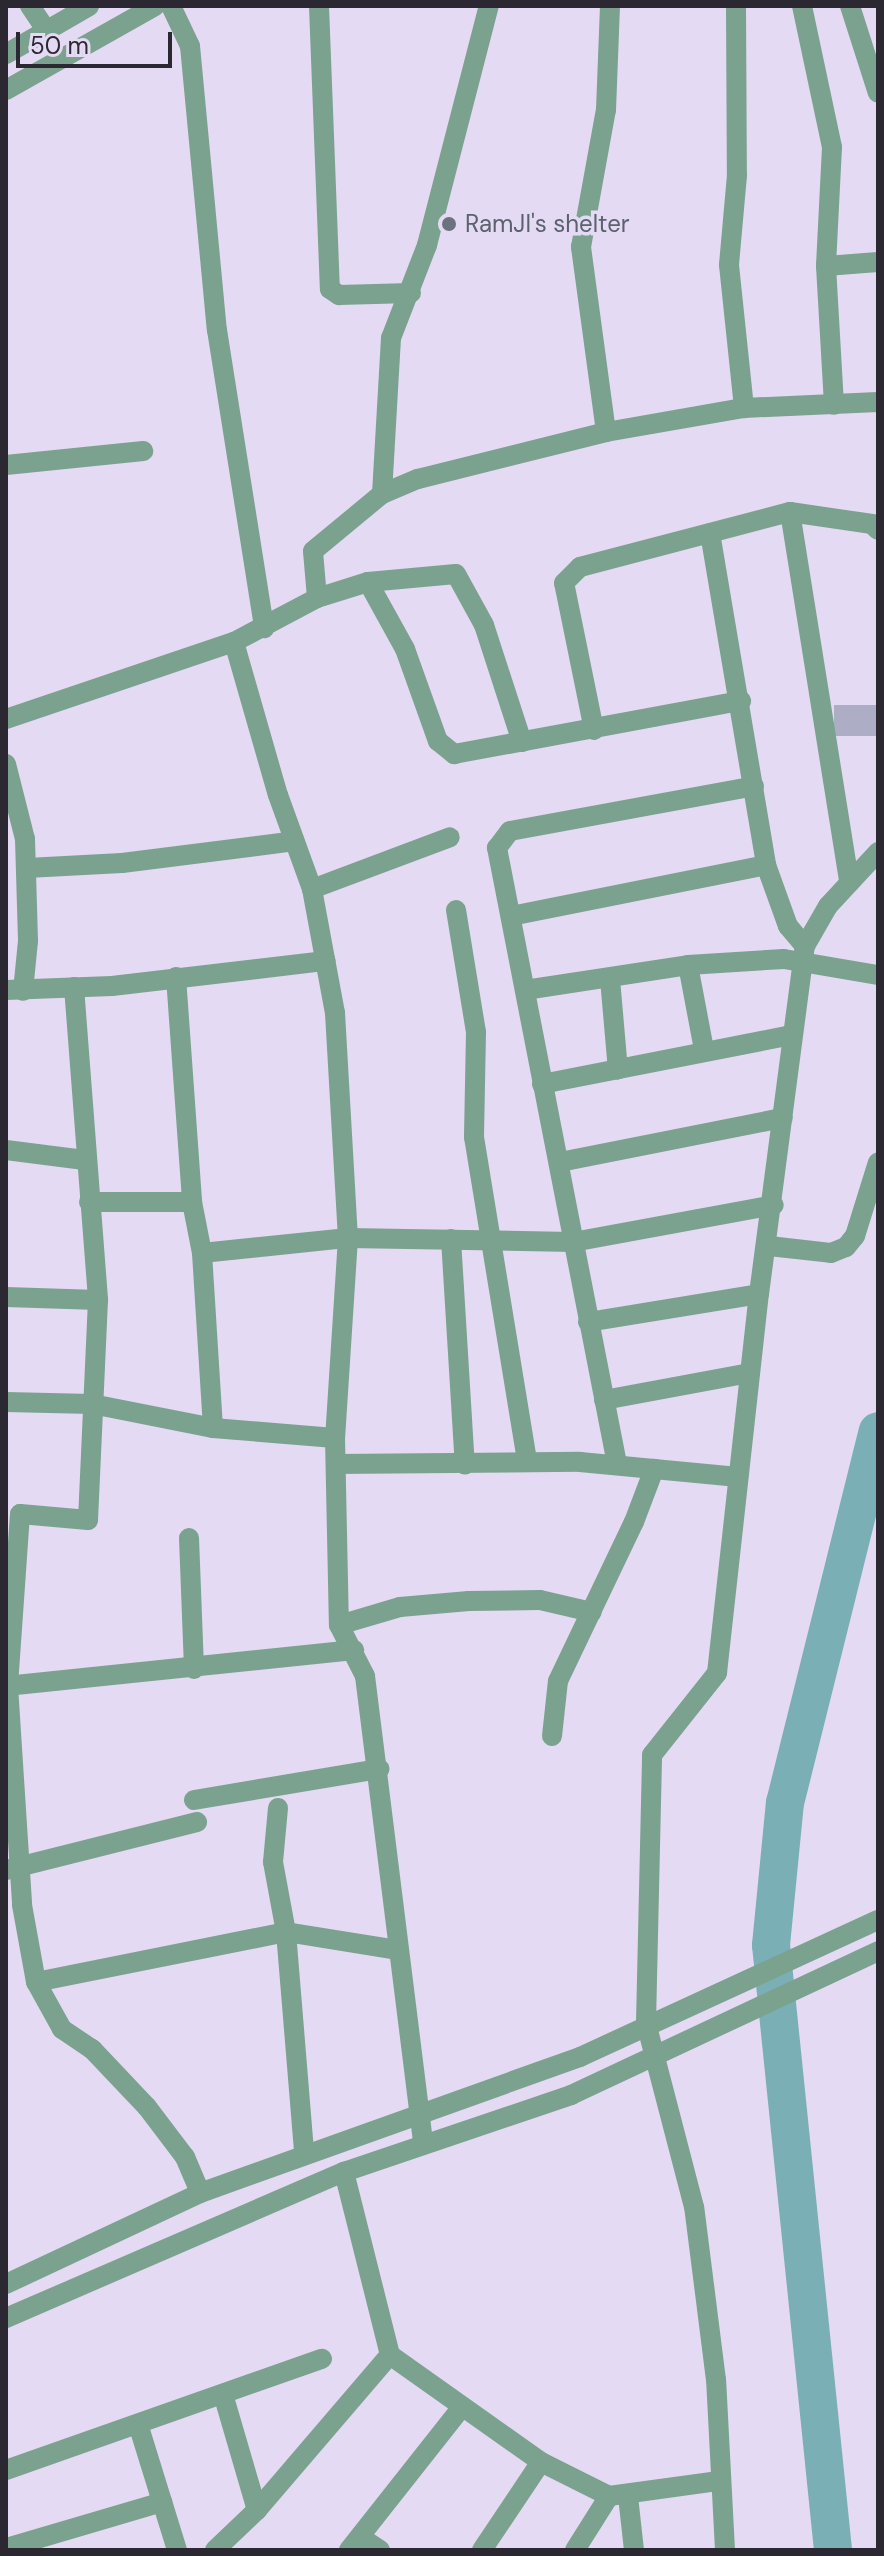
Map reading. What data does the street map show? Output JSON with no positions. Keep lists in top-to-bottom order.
{
  "places": ["RamJI's shelter"],
  "scale_bar": "50 m"
}
